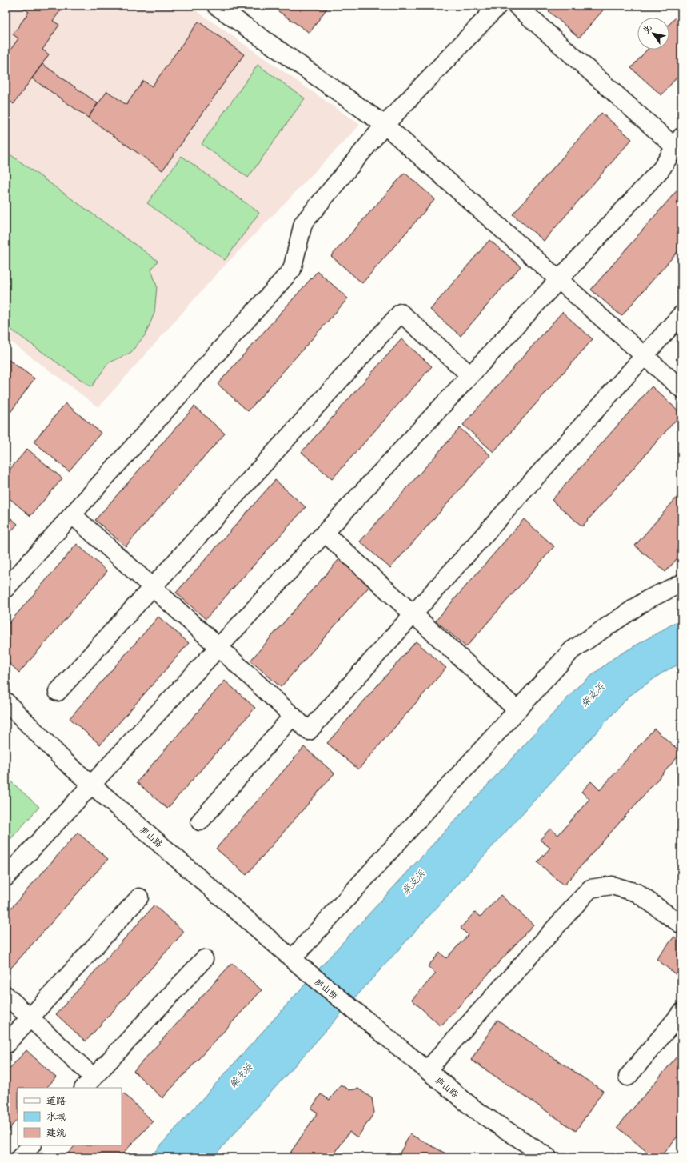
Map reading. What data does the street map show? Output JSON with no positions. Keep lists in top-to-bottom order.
{
  "streets": {
    "street": ["庐山路", "庐山桥"]
  },
  "crossings": [
    ["庐山路", "庐山桥"]
  ],
  "water": ["柴支浜"],
  "legend": ["道路", "水域", "建筑"],
  "north": "top left"
}
